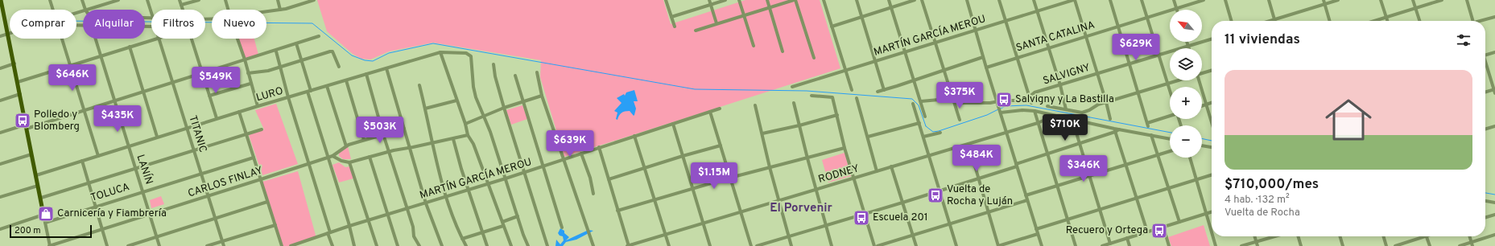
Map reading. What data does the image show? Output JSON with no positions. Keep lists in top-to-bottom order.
{
  "streets": {
    "street": [
      "MARTÍN GARCÍA MEROU",
      "SANTA CATALINA",
      "SALVIGNY",
      "LURO",
      "TITANIC",
      "LANÍN",
      "RODNEY",
      "CARLOS FINLAY",
      "TOLUCA"
    ]
  },
  "crossings": [
    ["LURO", "TITANIC"],
    ["LURO", "LANÍN"],
    ["TITANIC", "CARLOS FINLAY"],
    ["TITANIC", "TOLUCA"],
    ["LANÍN", "CARLOS FINLAY"],
    ["LANÍN", "TOLUCA"]
  ],
  "districts": ["El Porvenir"],
  "places": {
    "bus stop": [
      "Salvigny y La Bastilla",
      "Polledo y Blomberg",
      "Vuelta de Rocha y Luján",
      "Escuela 201",
      "Recuero y Ortega"
    ],
    "shop": ["Carnicería y Fiambrería"]
  },
  "scale_bar": "200 m",
  "north": "top left",
  "page": {
    "map_buttons": ["+", "−"],
    "chip": [
      "Comprar",
      "Alquilar",
      "Filtros",
      "Nuevo"
    ],
    "heading": "11 viviendas",
    "price": [
      "$629K",
      "$646K",
      "$549K",
      "$375K",
      "$435K",
      "$710K",
      "$503K",
      "$639K",
      "$484K",
      "$346K",
      "$1.15M"
    ],
    "list": [
      {
        "name": "$710,000/mes",
        "note": "4 hab. · 132 m² · Vuelta de Rocha"
      }
    ],
    "scale": "200 m"
  }
}
